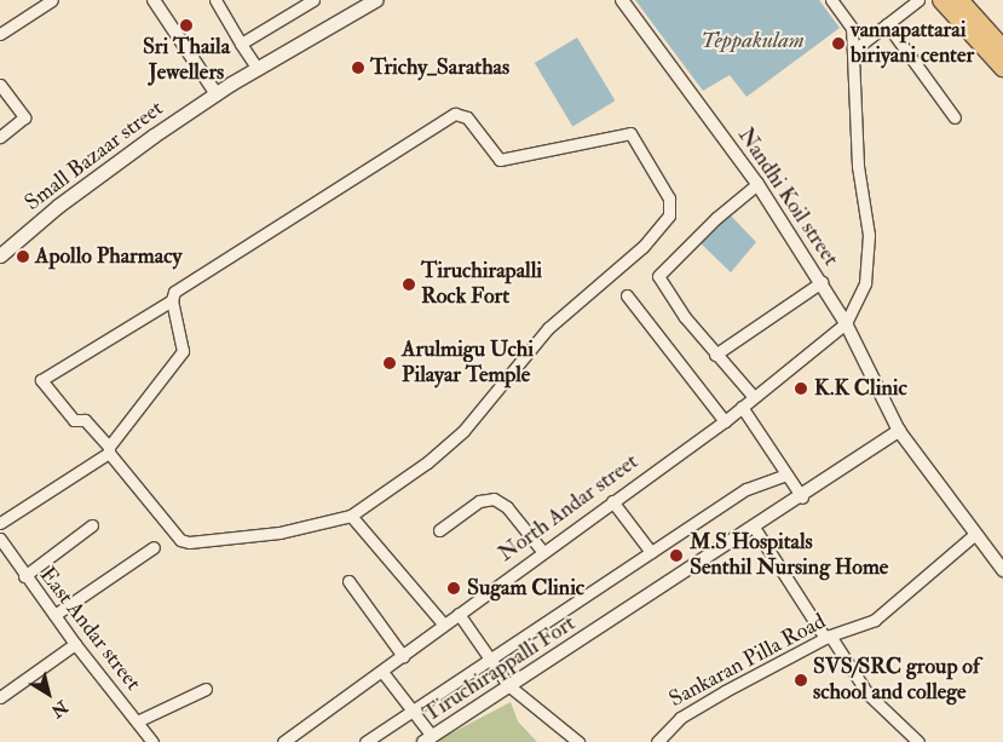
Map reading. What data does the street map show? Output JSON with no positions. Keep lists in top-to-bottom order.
{
  "streets": {
    "main road": ["Small Bazaar street"],
    "street": [
      "Nandhi Koil street",
      "North Andar street",
      "East Andar street",
      "Sankaran Pilla Road",
      "Tiruchirappalli Fort"
    ]
  },
  "crossings": [
    ["Nandhi Koil street", "North Andar street"],
    ["Nandhi Koil street", "Sankaran Pilla Road"],
    ["Nandhi Koil street", "Tiruchirappalli Fort"]
  ],
  "water": ["Teppakulam"],
  "places": [
    "Sri Thaila Jewellers",
    "vannapattarai biriyani center",
    "Trichy_Sarathas",
    "Apollo Pharmacy",
    "Tiruchirapalli Rock Fort",
    "Arulmigu Uchi Pilayar Temple",
    "K.K Clinic",
    "M.S Hospitals Senthil Nursing Home",
    "Sugam Clinic",
    "SVS/SRC group of school and college"
  ],
  "north": "bottom right"
}
